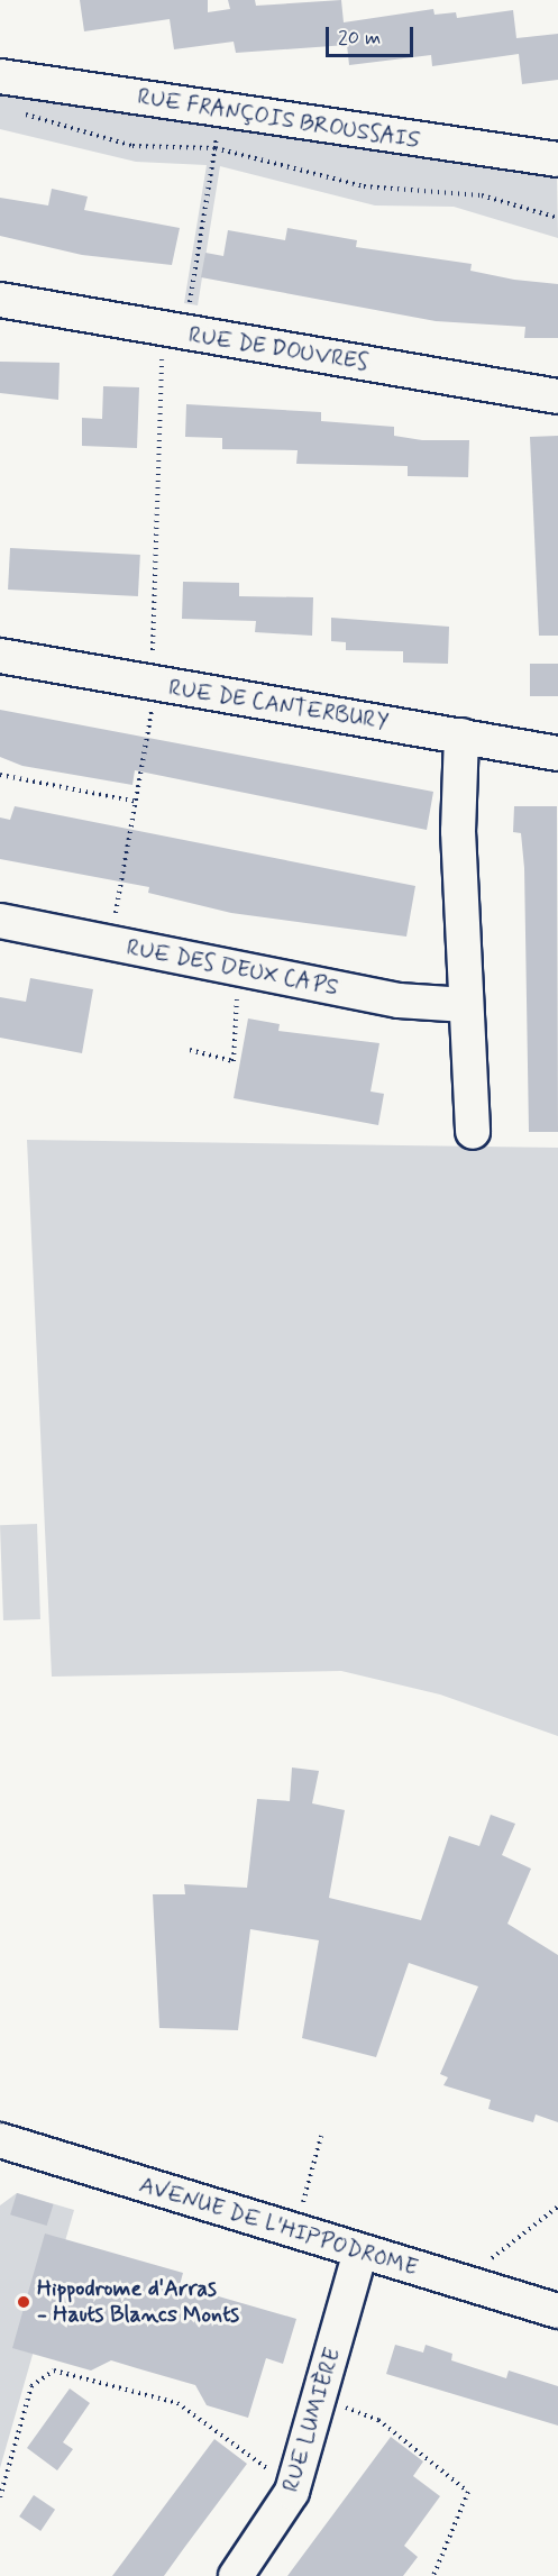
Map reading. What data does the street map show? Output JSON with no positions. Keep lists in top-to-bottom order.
{
  "streets": {
    "street": [
      "RUE FRANÇOIS BROUSSAIS",
      "RUE DE DOUVRES",
      "RUE DE CANTERBURY",
      "RUE DES DEUX CAPS",
      "AVENUE DE L'HIPPODROME",
      "RUE LUMIÈRE"
    ]
  },
  "crossings": [
    ["AVENUE DE L'HIPPODROME", "RUE LUMIÈRE"]
  ],
  "places": ["Hippodrome d'Arras - Hauts Blancs Monts"],
  "scale_bar": "20 m"
}
